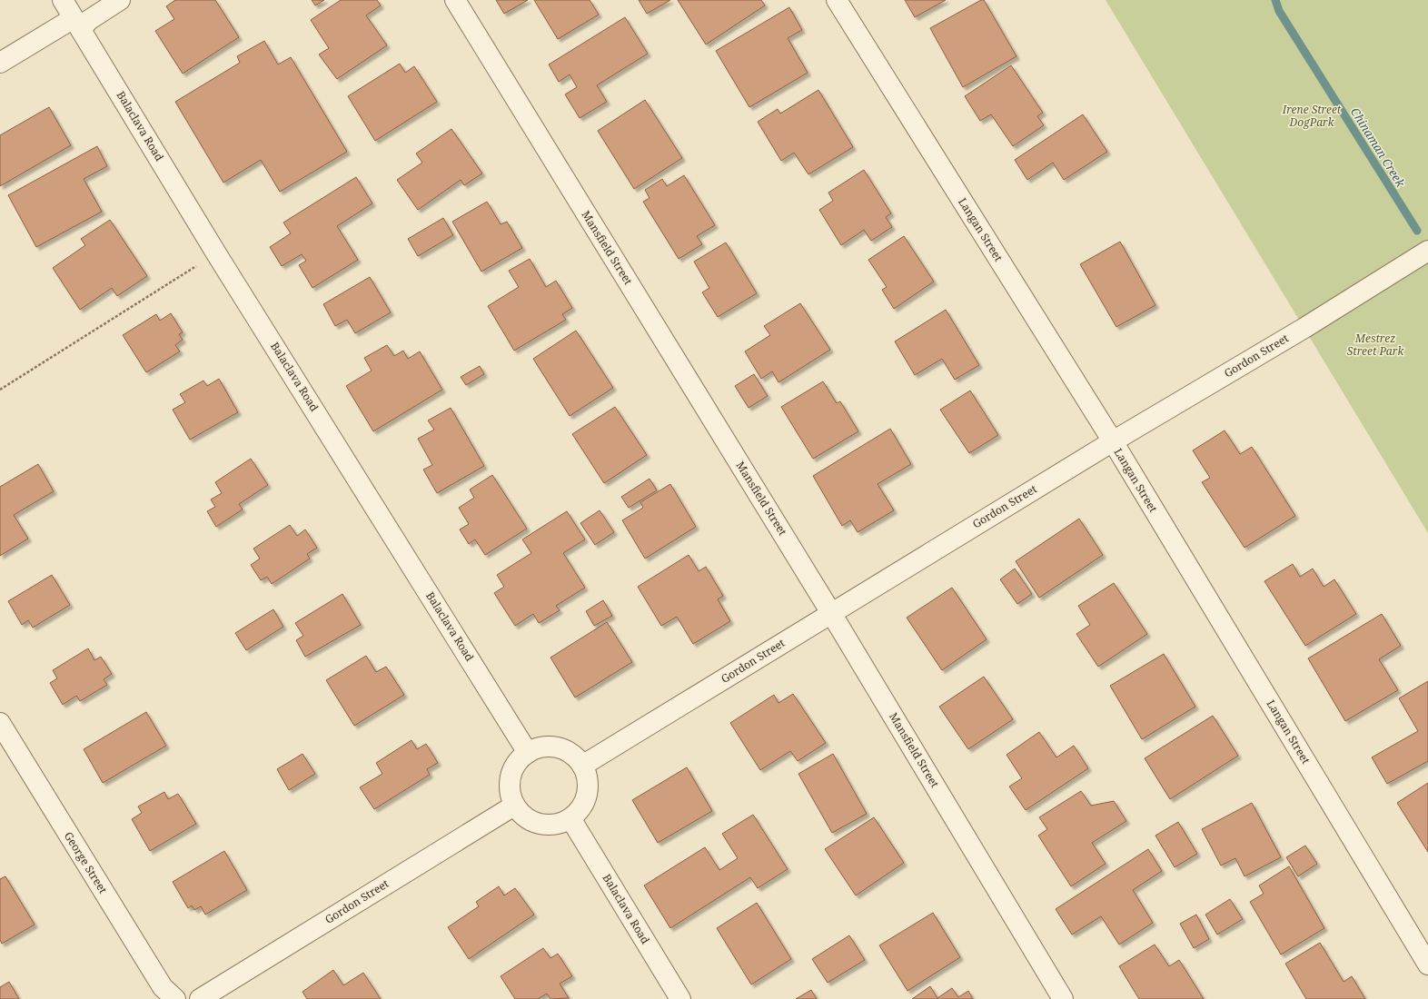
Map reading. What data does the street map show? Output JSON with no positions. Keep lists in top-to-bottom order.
{
  "streets": {
    "street": [
      "Balaclava Road",
      "Langan Street",
      "Mansfield Street",
      "Gordon Street",
      "George Street"
    ]
  },
  "crossings": [
    ["Balaclava Road", "Gordon Street"],
    ["Langan Street", "Gordon Street"],
    ["Mansfield Street", "Gordon Street"]
  ],
  "water": ["Chinaman Creek"],
  "parks": ["Irene Street DogPark", "Mestrez Street Park"]
}
